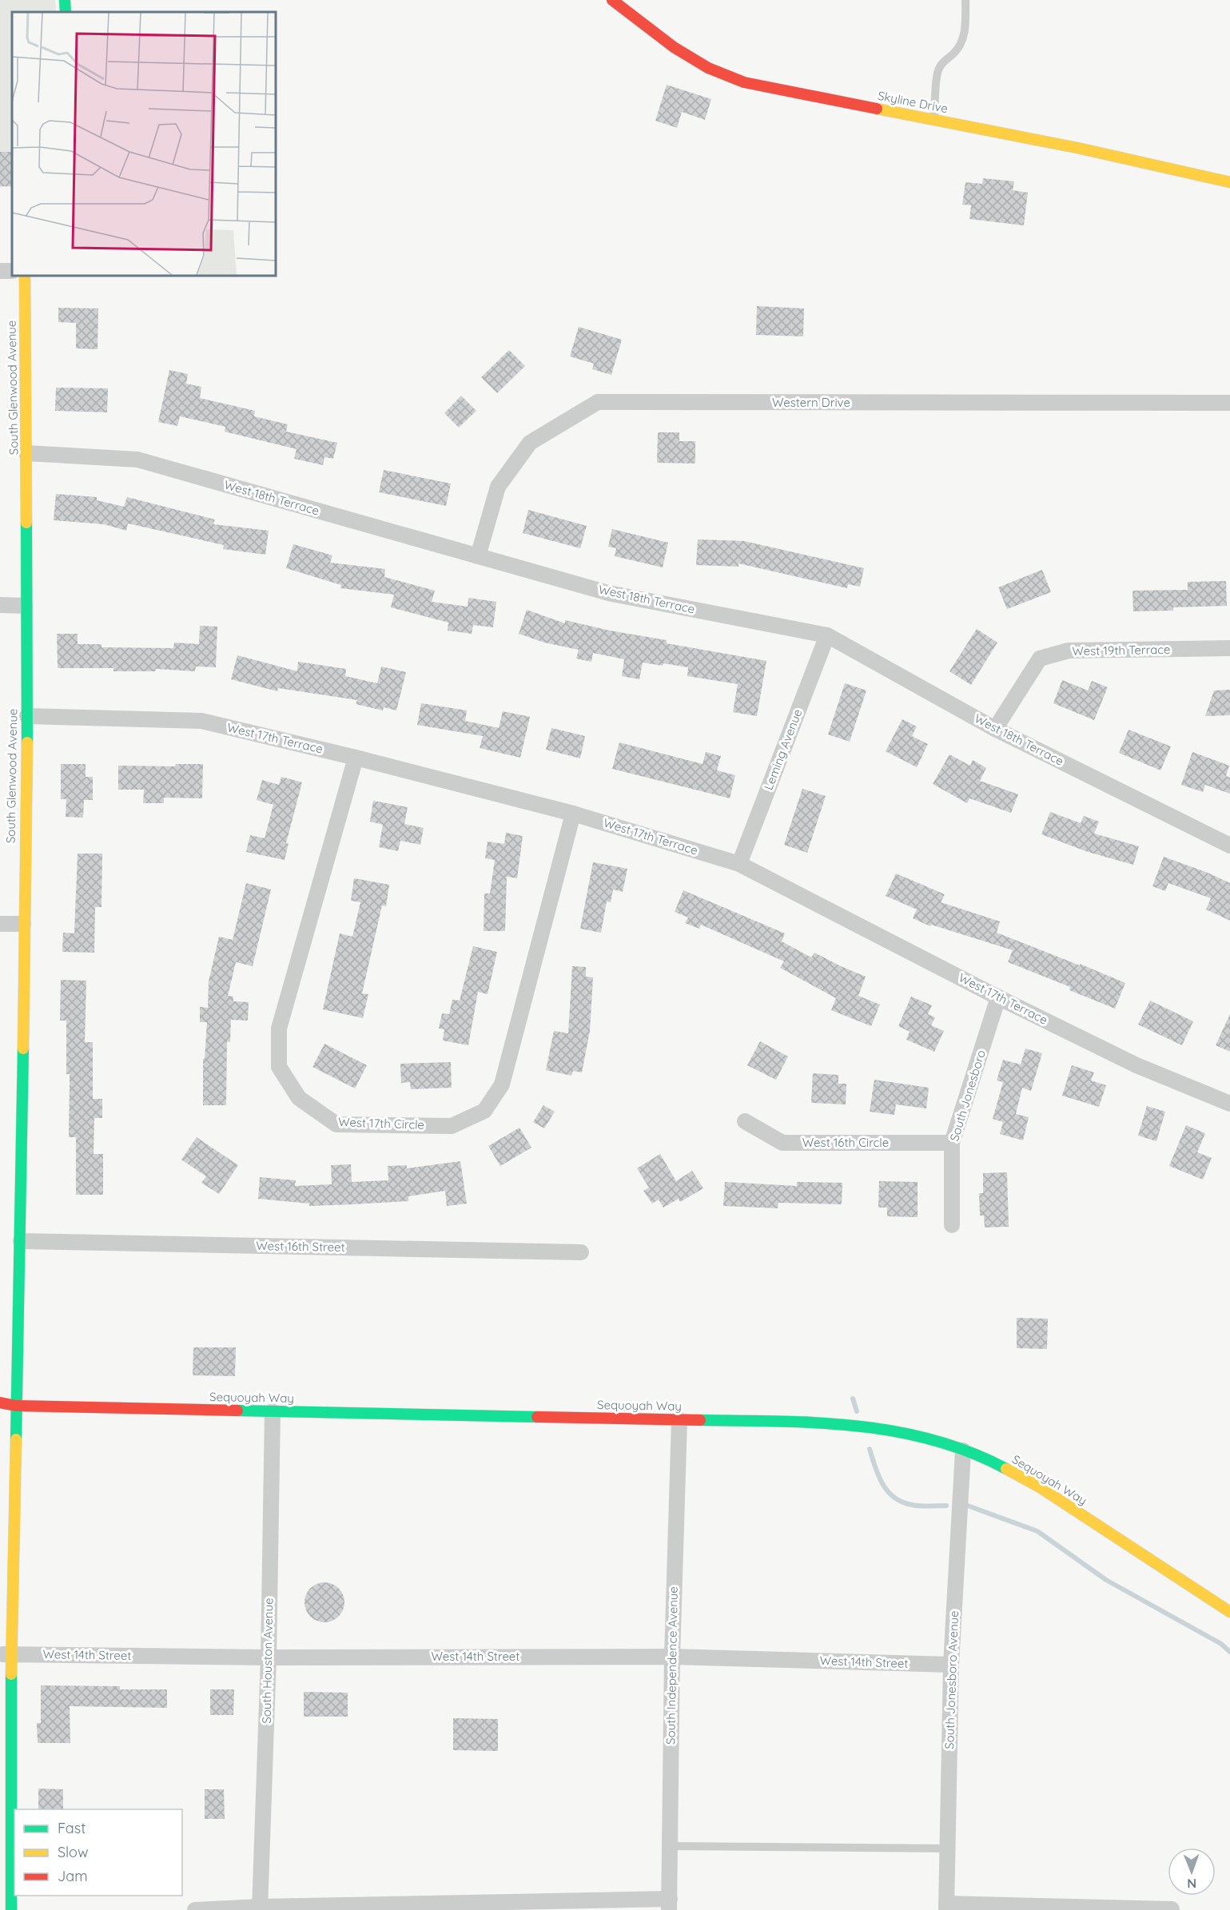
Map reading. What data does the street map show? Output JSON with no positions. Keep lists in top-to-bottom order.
{
  "streets": {
    "street": [
      "Skyline Drive",
      "South Glenwood Avenue",
      "Western Drive",
      "West 18th Terrace",
      "West 19th Terrace",
      "West 17th Terrace",
      "Leming Avenue",
      "South Jonesboro",
      "West 17th Circle",
      "West 16th Circle",
      "West 16th Street",
      "Sequoyah Way",
      "West 14th Street",
      "South Houston Avenue",
      "South Independence Avenue",
      "South Jonesboro Avenue"
    ]
  },
  "crossings": [
    ["South Glenwood Avenue", "West 18th Terrace"],
    ["South Glenwood Avenue", "West 17th Terrace"],
    ["South Glenwood Avenue", "West 16th Street"],
    ["South Glenwood Avenue", "Sequoyah Way"],
    ["South Glenwood Avenue", "West 14th Street"],
    ["Western Drive", "West 18th Terrace"],
    ["West 18th Terrace", "West 19th Terrace"],
    ["West 18th Terrace", "Leming Avenue"],
    ["West 17th Terrace", "Leming Avenue"],
    ["West 17th Terrace", "South Jonesboro"],
    ["West 17th Terrace", "West 17th Circle"],
    ["South Jonesboro", "West 16th Circle"],
    ["Sequoyah Way", "South Houston Avenue"],
    ["Sequoyah Way", "South Independence Avenue"],
    ["Sequoyah Way", "South Jonesboro Avenue"],
    ["West 14th Street", "South Houston Avenue"],
    ["West 14th Street", "South Independence Avenue"],
    ["West 14th Street", "South Jonesboro Avenue"]
  ],
  "legend": ["Fast", "Slow", "Jam"],
  "north": "bottom"
}
